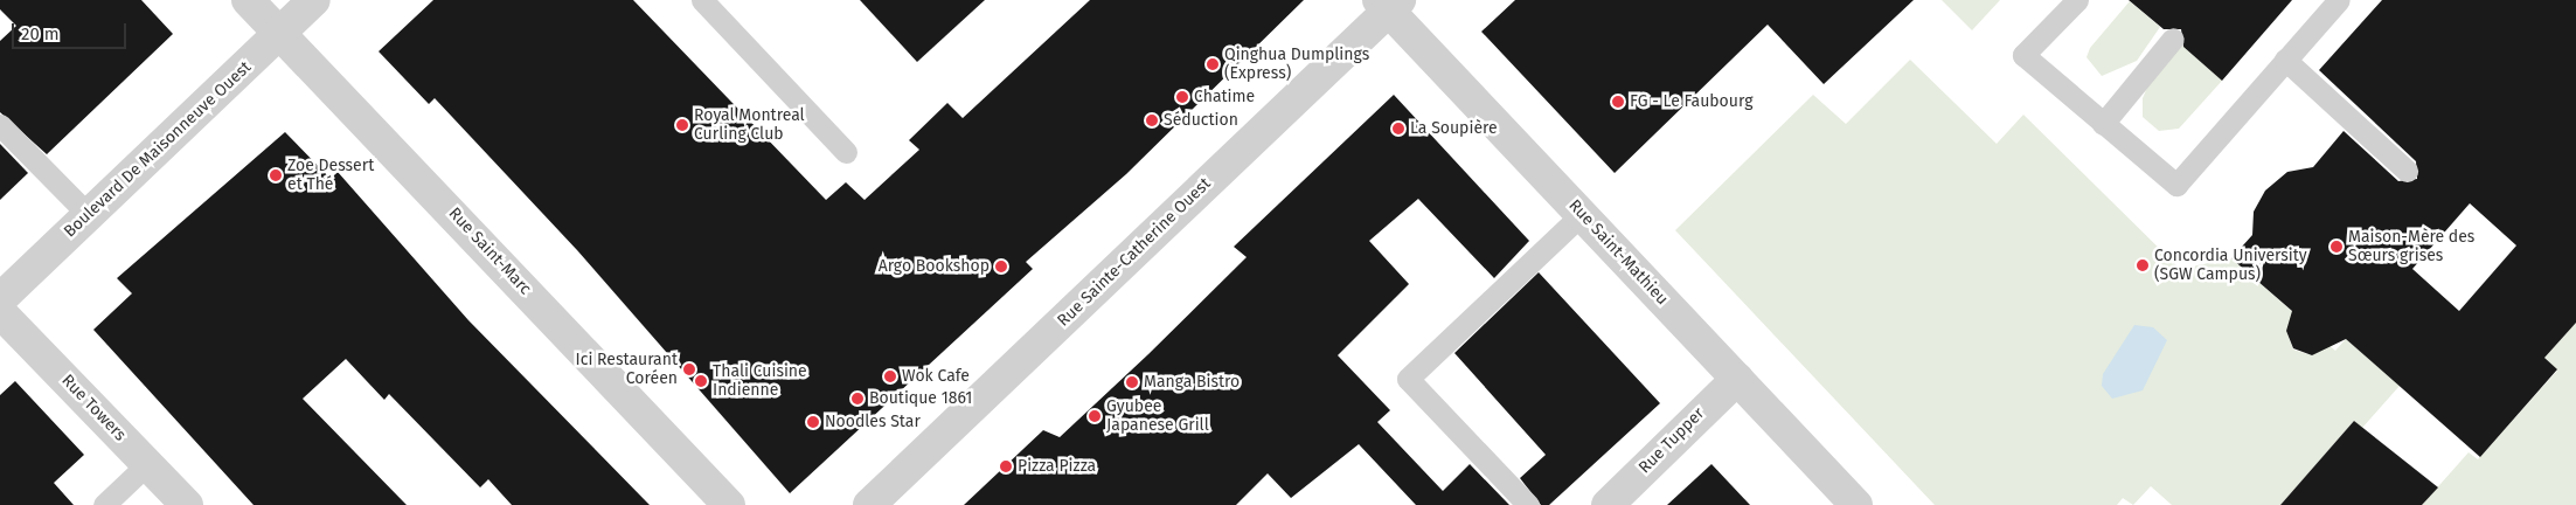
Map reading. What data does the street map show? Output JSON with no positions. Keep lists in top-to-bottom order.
{
  "streets": {
    "street": [
      "Boulevard De Maisonneuve Ouest",
      "Rue Saint-Marc",
      "Rue Sainte-Catherine Ouest",
      "Rue Saint-Mathieu",
      "Rue Towers",
      "Rue Tupper"
    ]
  },
  "crossings": [
    ["Boulevard De Maisonneuve Ouest", "Rue Saint-Marc"],
    ["Rue Sainte-Catherine Ouest", "Rue Saint-Mathieu"],
    ["Rue Saint-Mathieu", "Rue Tupper"]
  ],
  "places": [
    "Qinghua Dumplings (Express)",
    "Chatime",
    "FG - Le Faubourg",
    "Séduction",
    "Royal Montreal Curling Club",
    "La Soupière",
    "Zoe Dessert et Thé",
    "Maison-Mère des Sœurs grises",
    "Concordia University (SGW Campus)",
    "Argo Bookshop",
    "Ici Restaurant Coréen",
    "Wok Cafe",
    "Thali Cuisine Indienne",
    "Manga Bistro",
    "Boutique 1861",
    "Gyubee Japanese Grill",
    "Noodles Star",
    "Pizza Pizza"
  ],
  "scale_bar": "20 m"
}
